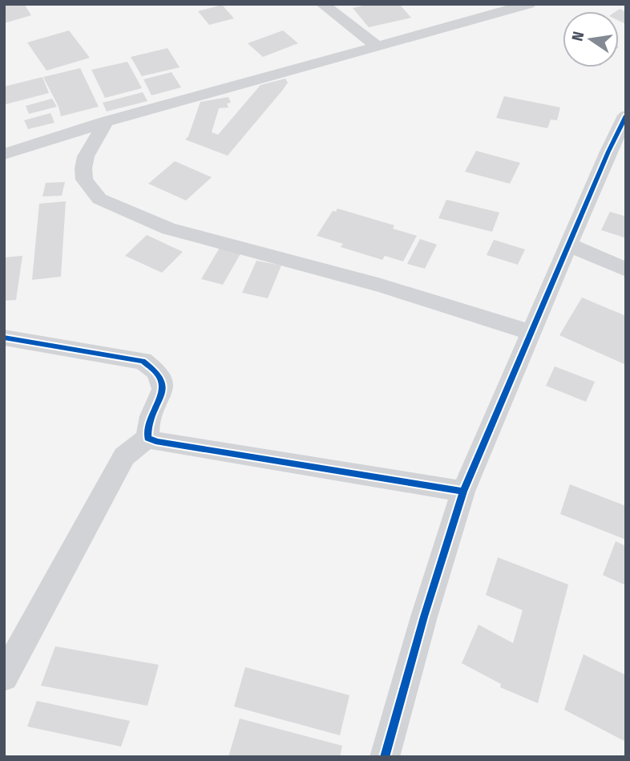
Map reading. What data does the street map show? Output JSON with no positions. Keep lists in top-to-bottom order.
{
  "north": "left"
}
